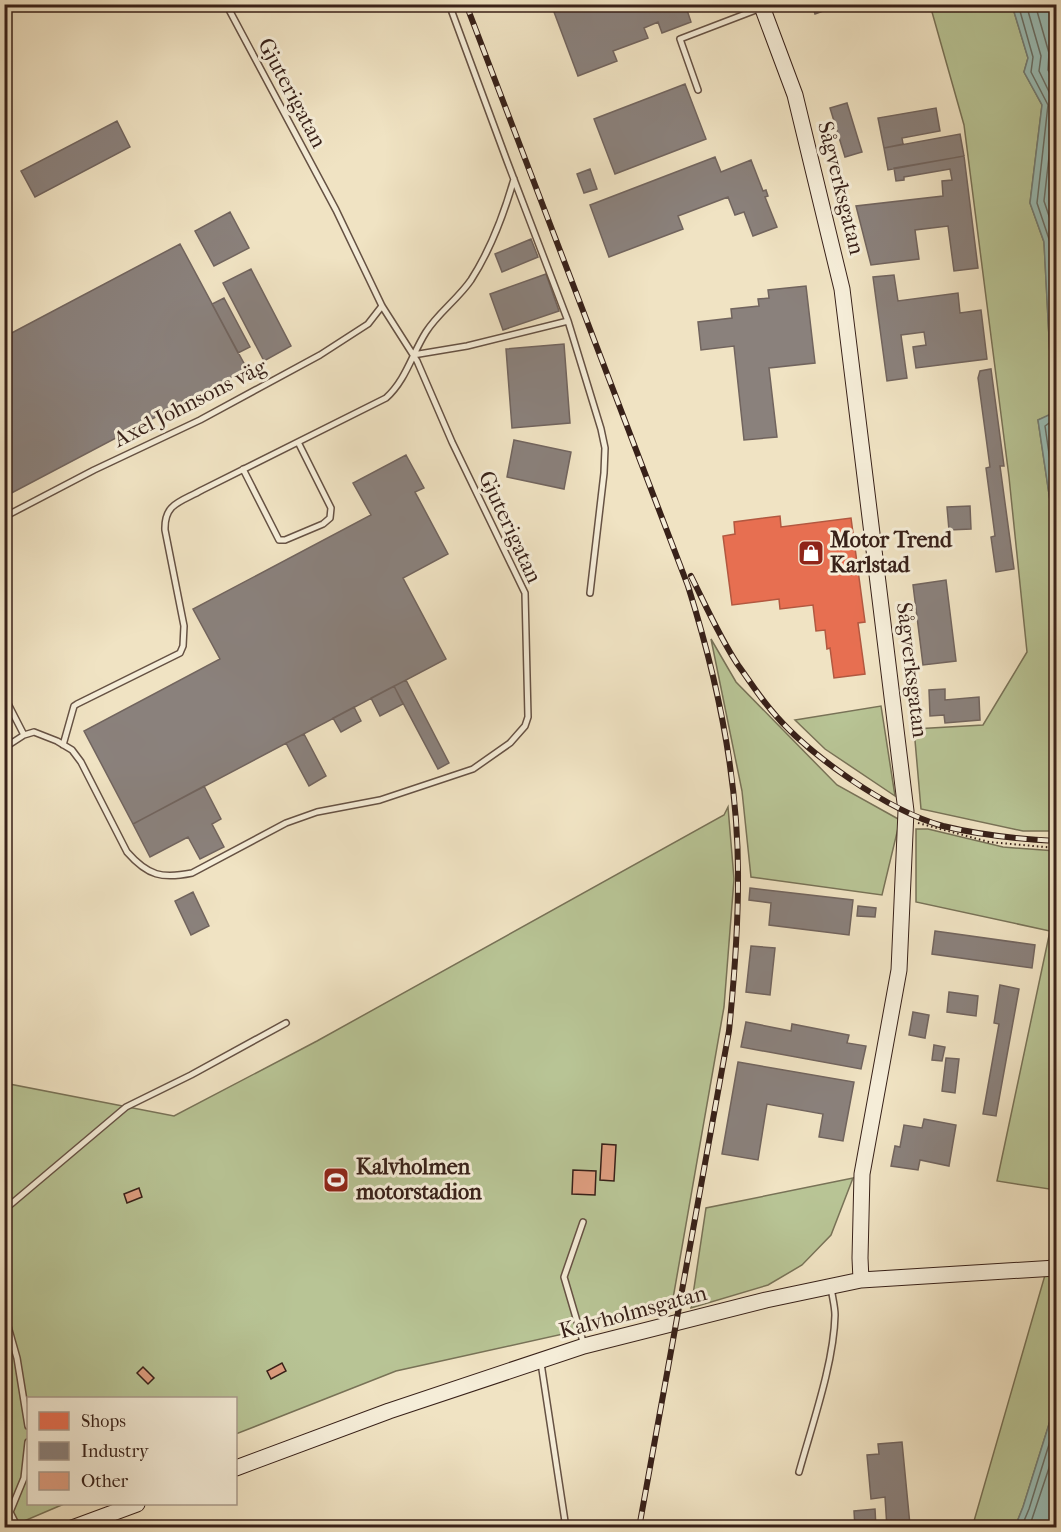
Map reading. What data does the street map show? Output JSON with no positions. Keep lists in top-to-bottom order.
{
  "streets": {
    "street": ["Sågverksgatan", "Kalvholmsgatan"],
    "lane": ["Gjuterigatan", "Axel Johnsons väg"]
  },
  "crossings": [
    ["Gjuterigatan", "Axel Johnsons väg"],
    ["Sågverksgatan", "Kalvholmsgatan"]
  ],
  "places": {
    "shop": ["Motor Trend Karlstad"],
    "sports": ["Kalvholmen motorstadion"]
  },
  "legend": ["Shops", "Industry", "Other"]
}
